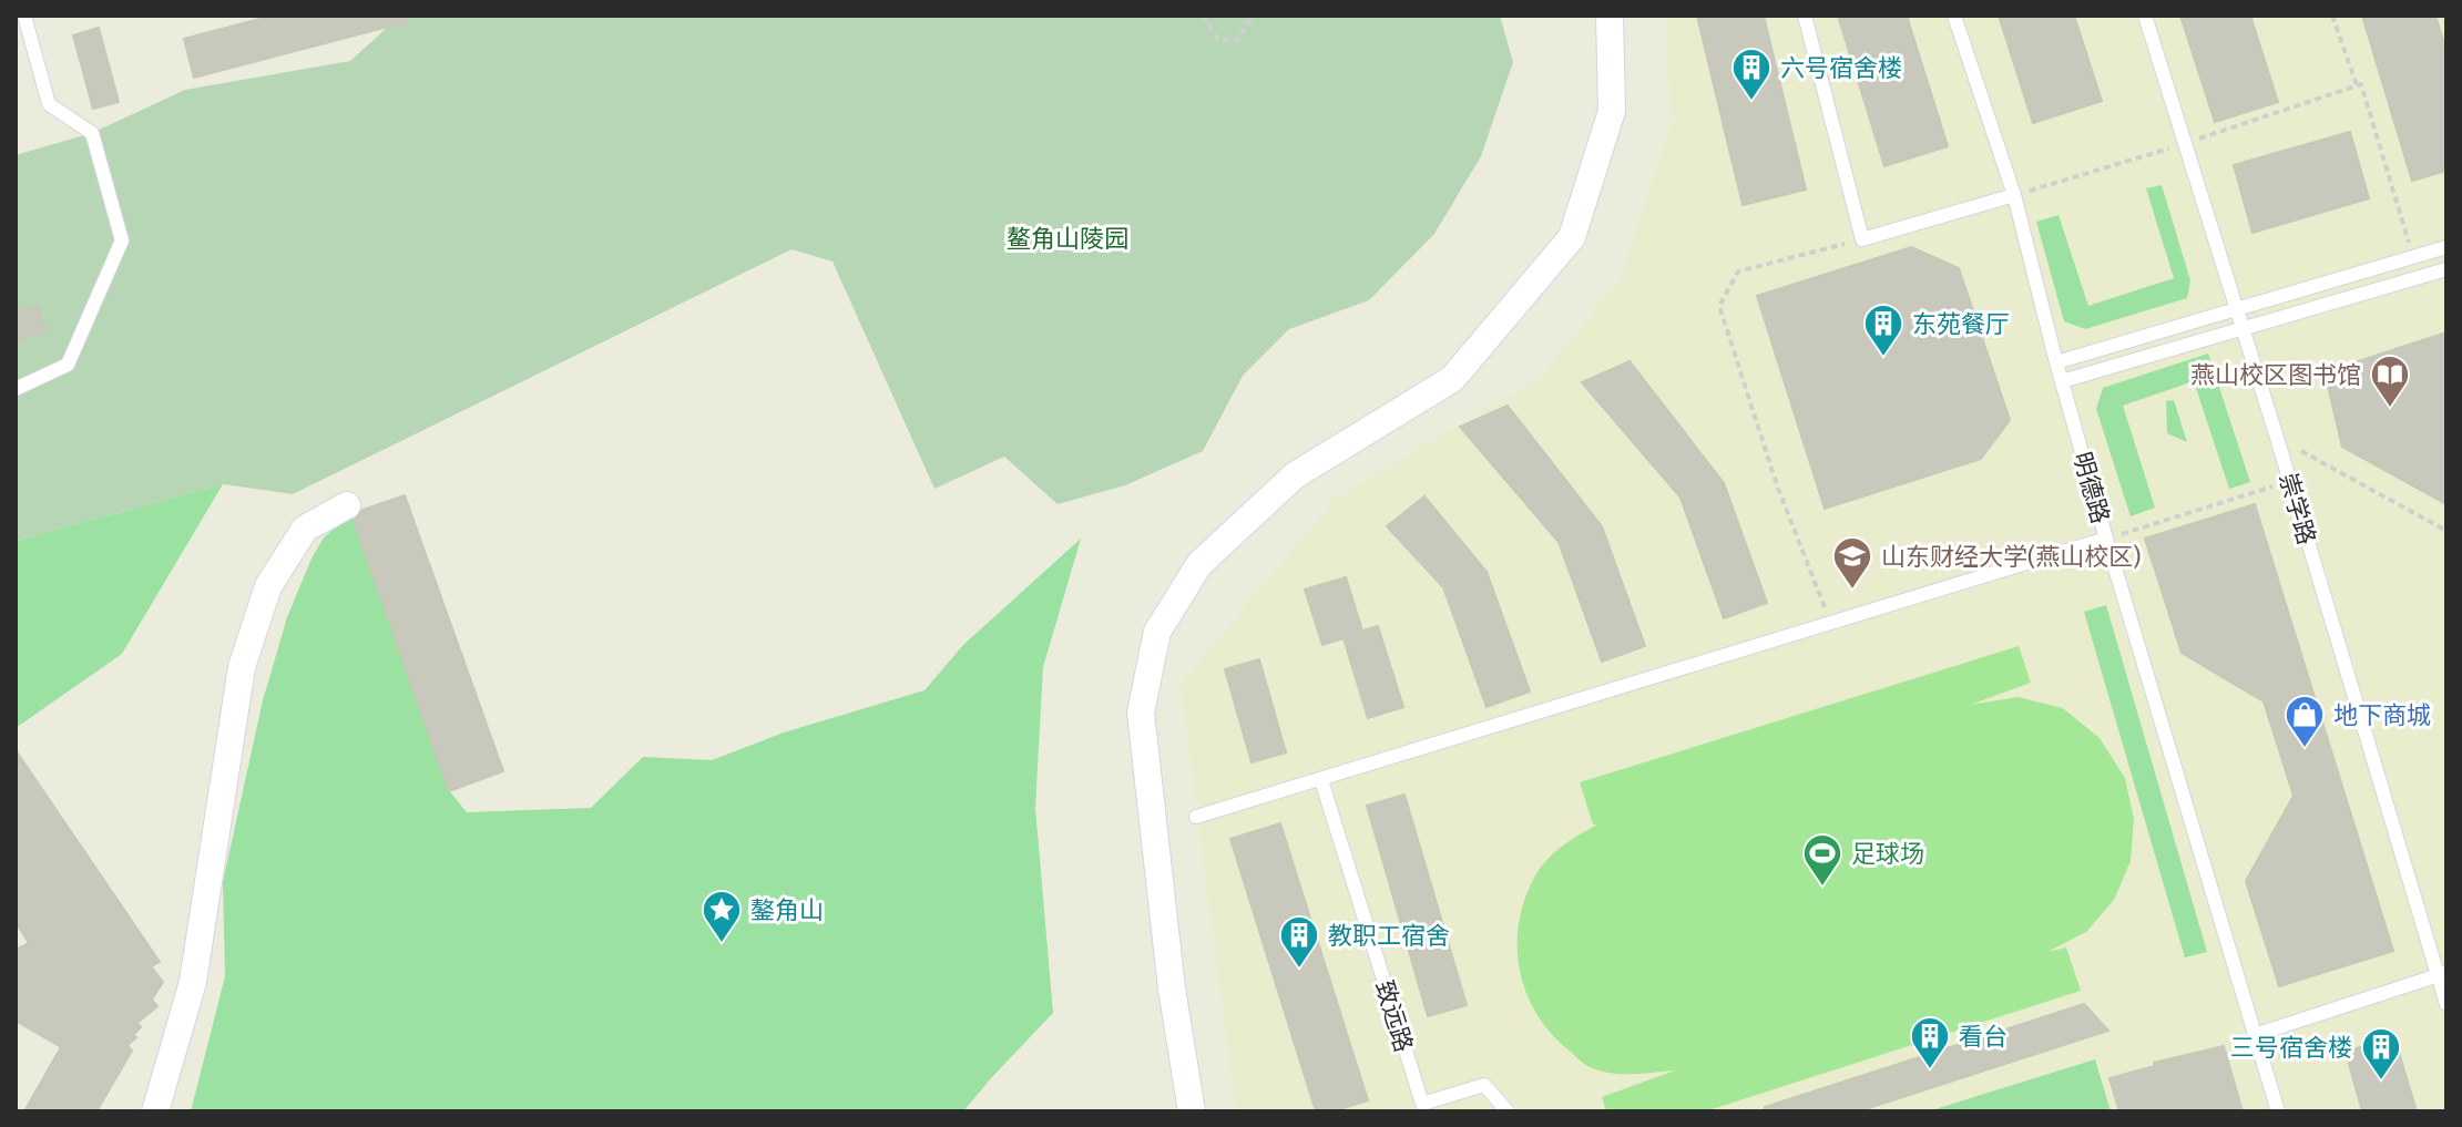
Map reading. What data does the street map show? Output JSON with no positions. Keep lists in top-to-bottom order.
{
  "streets": {
    "lane": ["明德路", "崇学路", "致远路"]
  },
  "parks": ["鳌角山陵园"],
  "places": {
    "building": [
      "六号宿舍楼",
      "东苑餐厅",
      "教职工宿舍",
      "看台",
      "三号宿舍楼"
    ],
    "library": ["燕山校区图书馆"],
    "school or university": ["山东财经大学(燕山校区)"],
    "shop": ["地下商城"],
    "sports": ["足球场"],
    "place": ["鏊角山"]
  }
}
